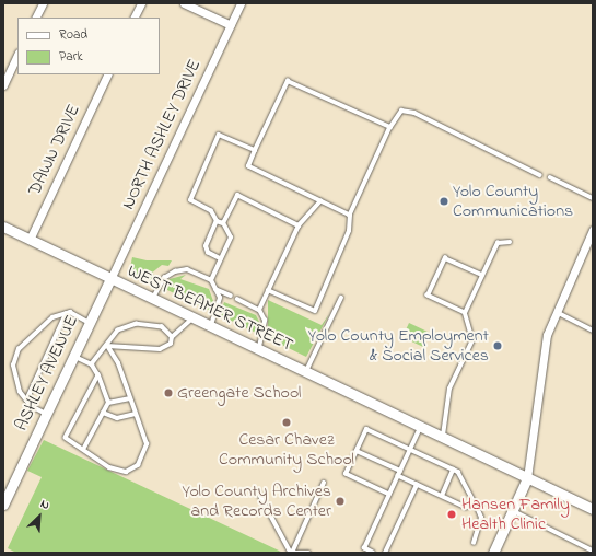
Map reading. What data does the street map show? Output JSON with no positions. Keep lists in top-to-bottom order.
{
  "streets": {
    "street": [
      "NORTH ASHLEY DRIVE",
      "DAWN DRIVE",
      "WEST BEAMER STREET",
      "ASHLEY AVENUE"
    ]
  },
  "crossings": [
    ["NORTH ASHLEY DRIVE", "WEST BEAMER STREET"],
    ["NORTH ASHLEY DRIVE", "ASHLEY AVENUE"],
    ["DAWN DRIVE", "WEST BEAMER STREET"],
    ["WEST BEAMER STREET", "ASHLEY AVENUE"]
  ],
  "places": [
    "Yolo County Communications",
    "Yolo County Employment & Social Services",
    "Greengate School",
    "Cesar Chavez Community School",
    "Yolo County Archives and Records Center",
    "Hansen Family Health Clinic"
  ],
  "legend": ["Road", "Park"],
  "north": "top right"
}
